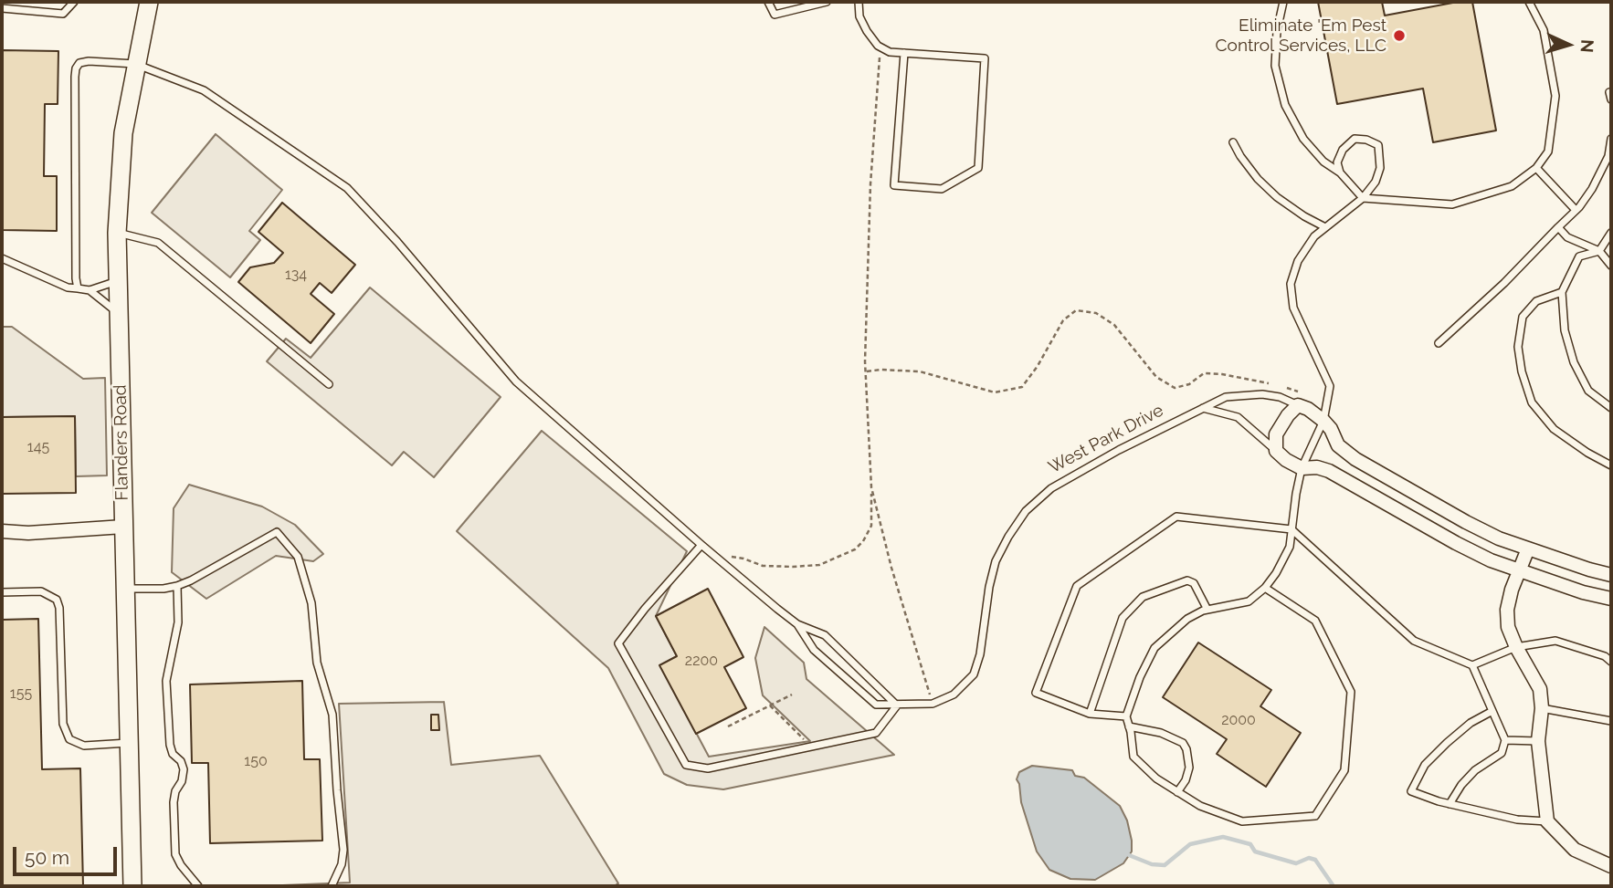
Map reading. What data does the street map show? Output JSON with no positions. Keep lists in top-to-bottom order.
{
  "streets": {
    "main road": ["Flanders Road"],
    "street": ["West Park Drive"]
  },
  "crossings": [
    ["West Park Drive", "Flanders Road"]
  ],
  "places": ["Eliminate 'Em Pest Control Services, LLC"],
  "house_numbers": [
    "134",
    "145",
    "2200",
    "155",
    "2000",
    "150"
  ],
  "scale_bar": "50 m",
  "north": "right"
}
